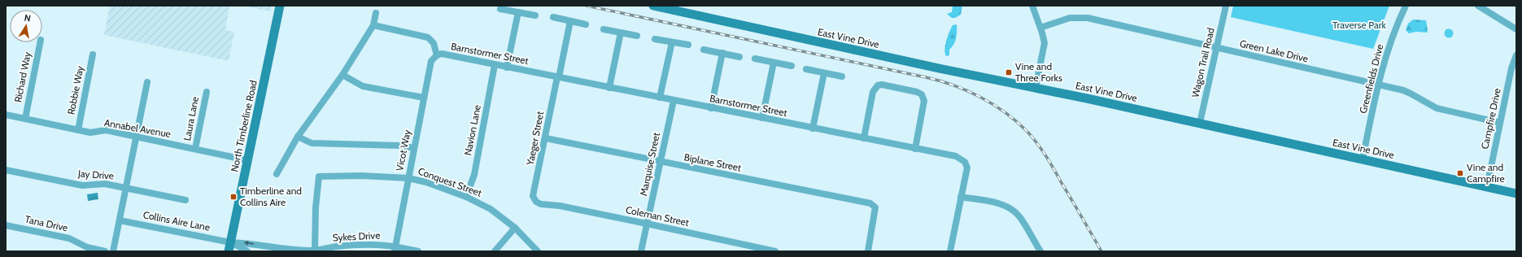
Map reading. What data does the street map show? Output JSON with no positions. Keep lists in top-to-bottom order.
{
  "streets": {
    "street": [
      "East Vine Drive",
      "Green Lake Drive",
      "Barnstormer Street",
      "Wagon Trail Road",
      "Richard Way",
      "Greenfields Drive",
      "Robbie Way",
      "Laura Lane",
      "Campfire Drive",
      "North Timberline Road",
      "Annabel Avenue",
      "Navion Lane",
      "Yaeger Street",
      "Vicot Way",
      "Biplane Street",
      "Marquise Street",
      "Jay Drive",
      "Conquest Street",
      "Coleman Street",
      "Collins Aire Lane",
      "Tana Drive",
      "Sykes Drive"
    ]
  },
  "crossings": [
    ["East Vine Drive", "Wagon Trail Road"],
    ["East Vine Drive", "Greenfields Drive"],
    ["East Vine Drive", "Campfire Drive"],
    ["Green Lake Drive", "Wagon Trail Road"],
    ["Green Lake Drive", "Greenfields Drive"],
    ["Green Lake Drive", "Campfire Drive"],
    ["Barnstormer Street", "Navion Lane"],
    ["Barnstormer Street", "Yaeger Street"],
    ["Barnstormer Street", "Vicot Way"],
    ["Barnstormer Street", "Marquise Street"],
    ["Richard Way", "Annabel Avenue"],
    ["Robbie Way", "Annabel Avenue"],
    ["Laura Lane", "Annabel Avenue"],
    ["North Timberline Road", "Annabel Avenue"],
    ["North Timberline Road", "Collins Aire Lane"],
    ["North Timberline Road", "Sykes Drive"],
    ["Navion Lane", "Conquest Street"],
    ["Yaeger Street", "Biplane Street"],
    ["Yaeger Street", "Coleman Street"],
    ["Vicot Way", "Conquest Street"],
    ["Vicot Way", "Sykes Drive"],
    ["Biplane Street", "Marquise Street"],
    ["Marquise Street", "Coleman Street"],
    ["Conquest Street", "Sykes Drive"],
    ["Collins Aire Lane", "Sykes Drive"]
  ],
  "one_way": ["Sykes Drive"],
  "parks": ["Traverse Park"],
  "places": {
    "transit": ["Vine and Three Forks", "Vine and Campfire", "Timberline and Collins Aire"]
  },
  "north": "top"
}
